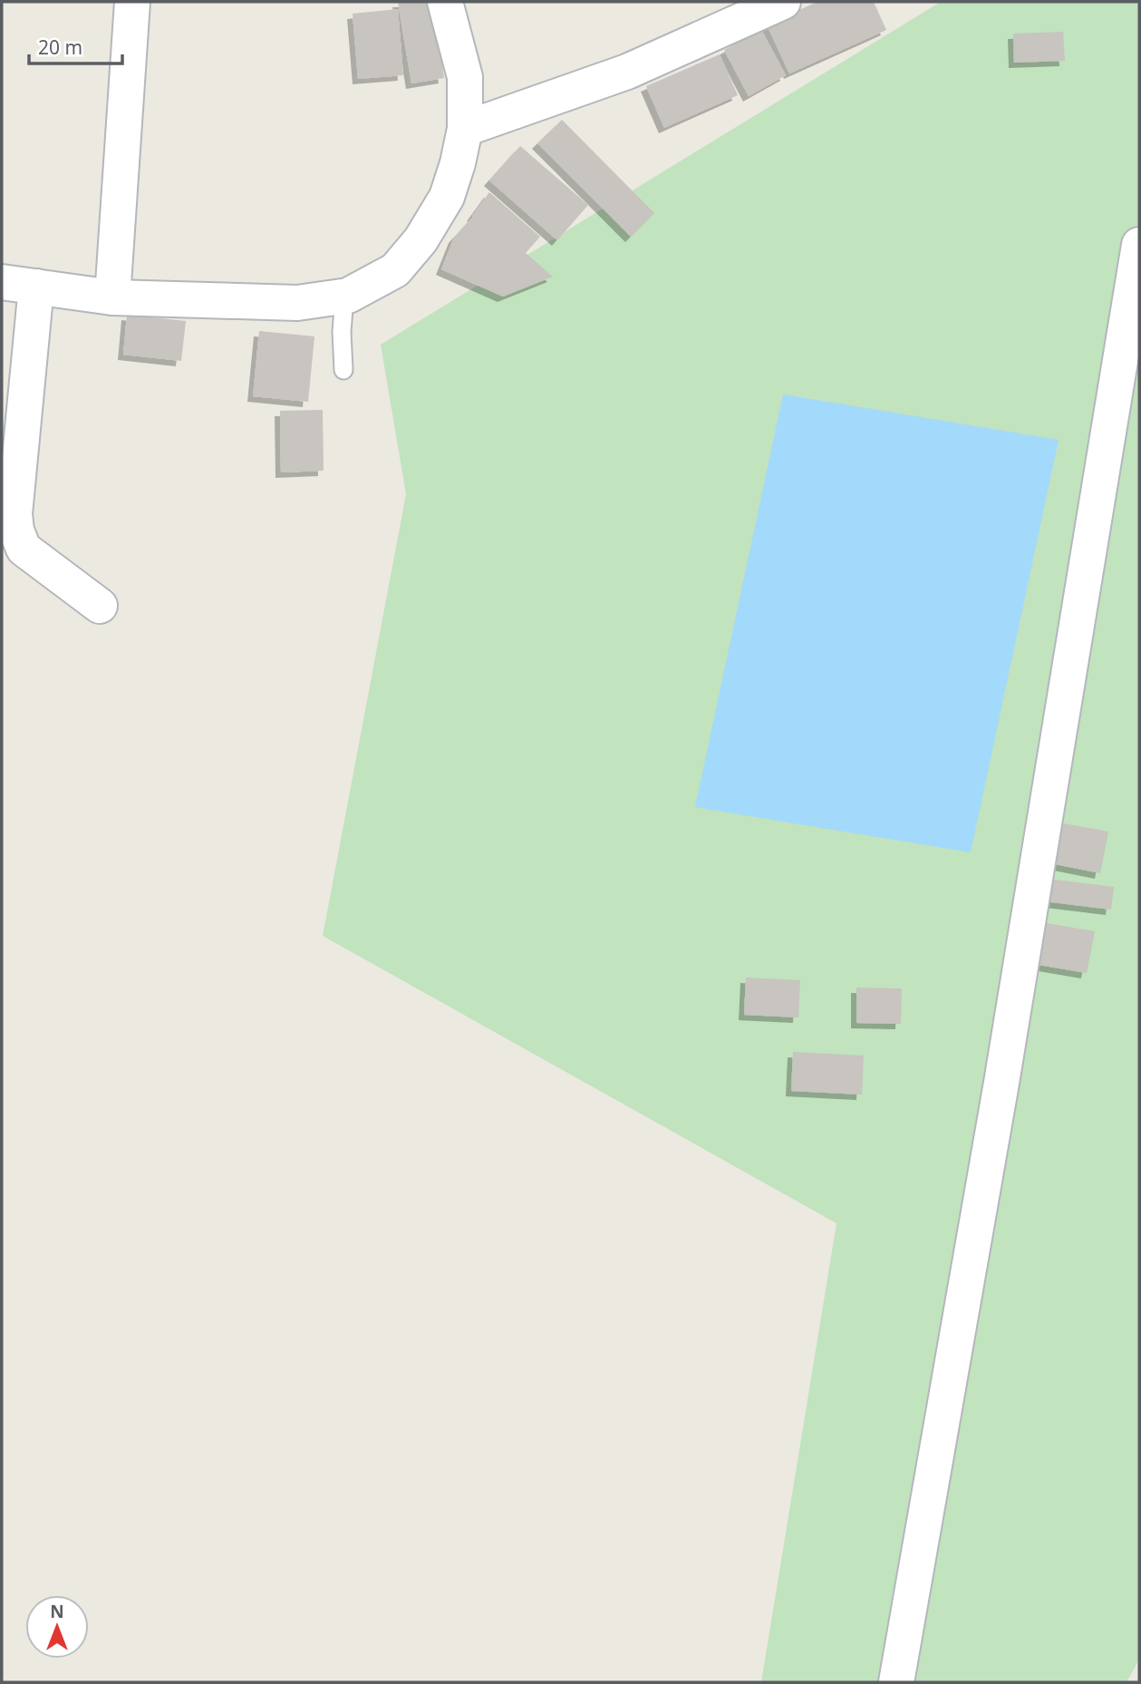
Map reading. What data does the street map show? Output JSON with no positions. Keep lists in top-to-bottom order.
{
  "scale_bar": "20 m",
  "north": "top"
}
